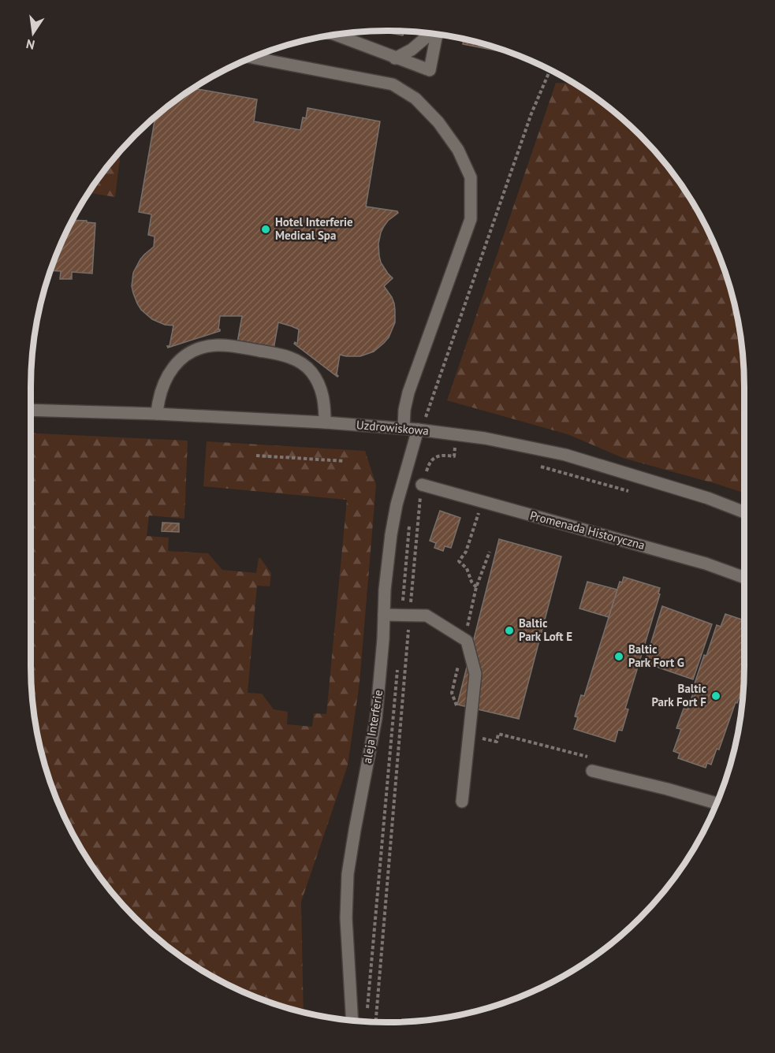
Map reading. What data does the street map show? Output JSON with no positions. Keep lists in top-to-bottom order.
{
  "streets": {
    "street": ["Uzdrowiskowa", "Promenada Historyczna", "aleja Interferie"]
  },
  "crossings": [
    ["Uzdrowiskowa", "aleja Interferie"]
  ],
  "places": [
    "Hotel Interferie Medical Spa",
    "Baltic Park Loft E",
    "Baltic Park Fort G",
    "Baltic Park Fort F"
  ],
  "north": "bottom"
}
